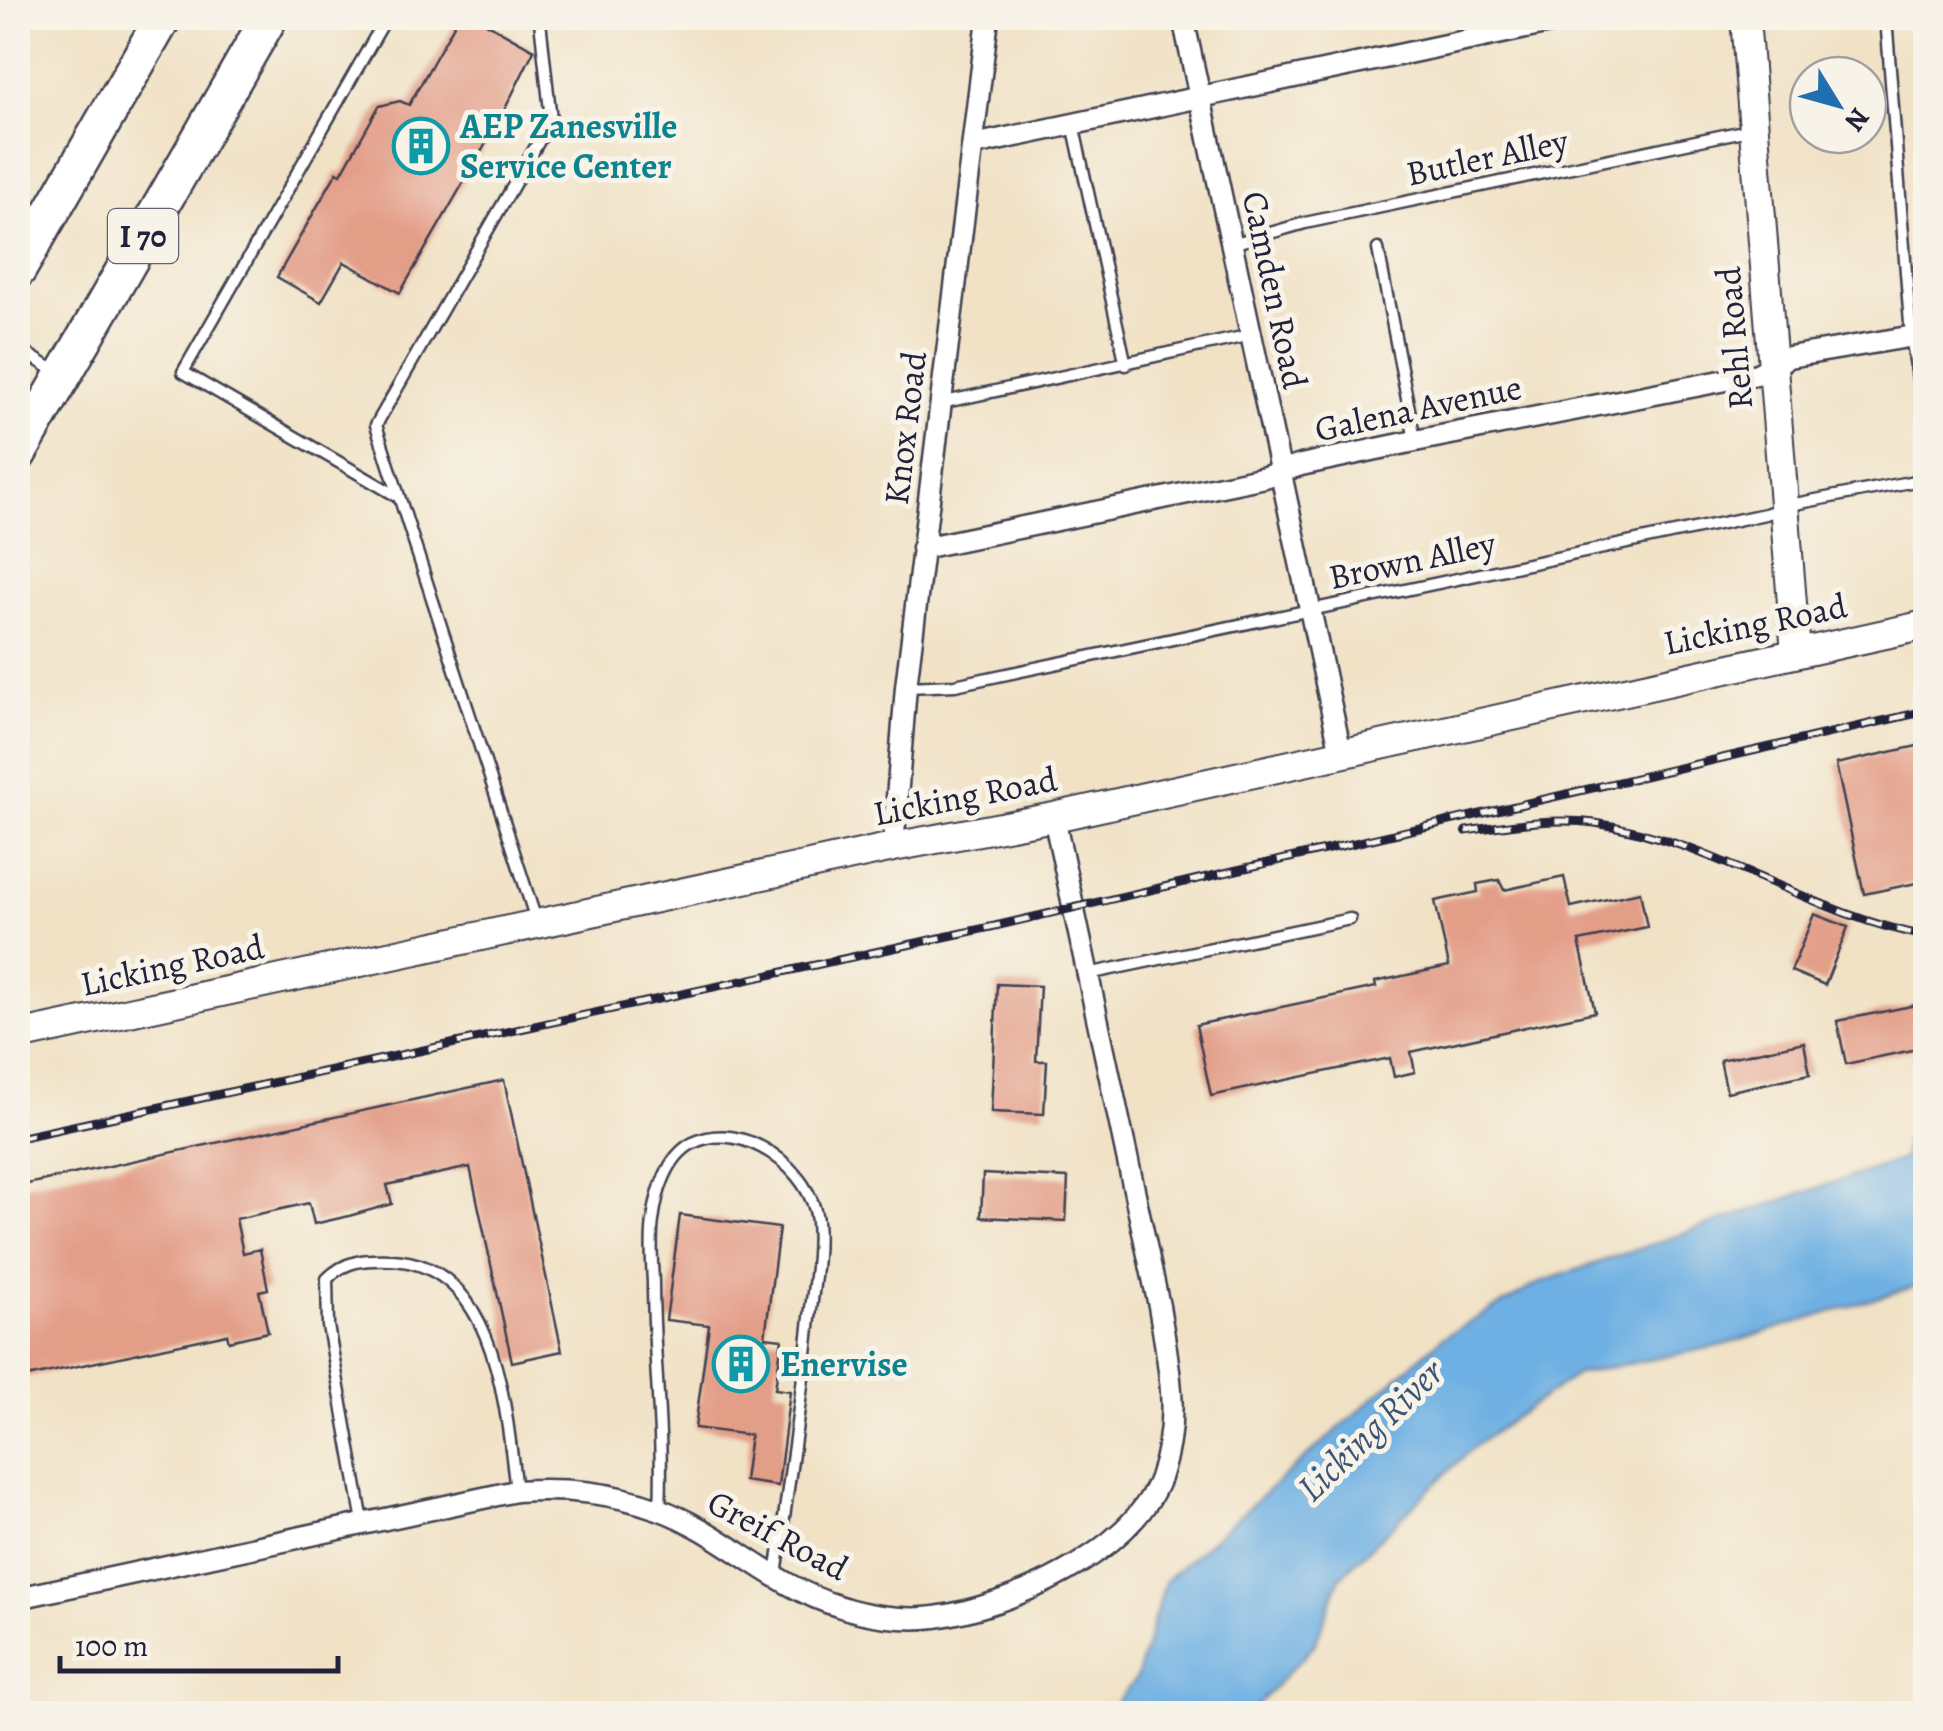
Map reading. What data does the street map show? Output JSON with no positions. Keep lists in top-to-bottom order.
{
  "streets": {
    "highway": ["I 70"],
    "street": [
      "Camden Road",
      "Rehl Road",
      "Galena Avenue",
      "Knox Road",
      "Licking Road",
      "Greif Road"
    ],
    "lane": ["Butler Alley", "Brown Alley"]
  },
  "crossings": [
    ["Butler Alley", "Camden Road"],
    ["Butler Alley", "Rehl Road"],
    ["Camden Road", "Galena Avenue"],
    ["Camden Road", "Brown Alley"],
    ["Camden Road", "Licking Road"],
    ["Rehl Road", "Galena Avenue"],
    ["Rehl Road", "Brown Alley"],
    ["Rehl Road", "Licking Road"],
    ["Galena Avenue", "Knox Road"],
    ["Knox Road", "Brown Alley"],
    ["Knox Road", "Licking Road"],
    ["Licking Road", "Greif Road"]
  ],
  "water": ["Licking River"],
  "places": {
    "building": ["AEP Zanesville Service Center", "Enervise"]
  },
  "scale_bar": "100 m",
  "north": "bottom right"
}
